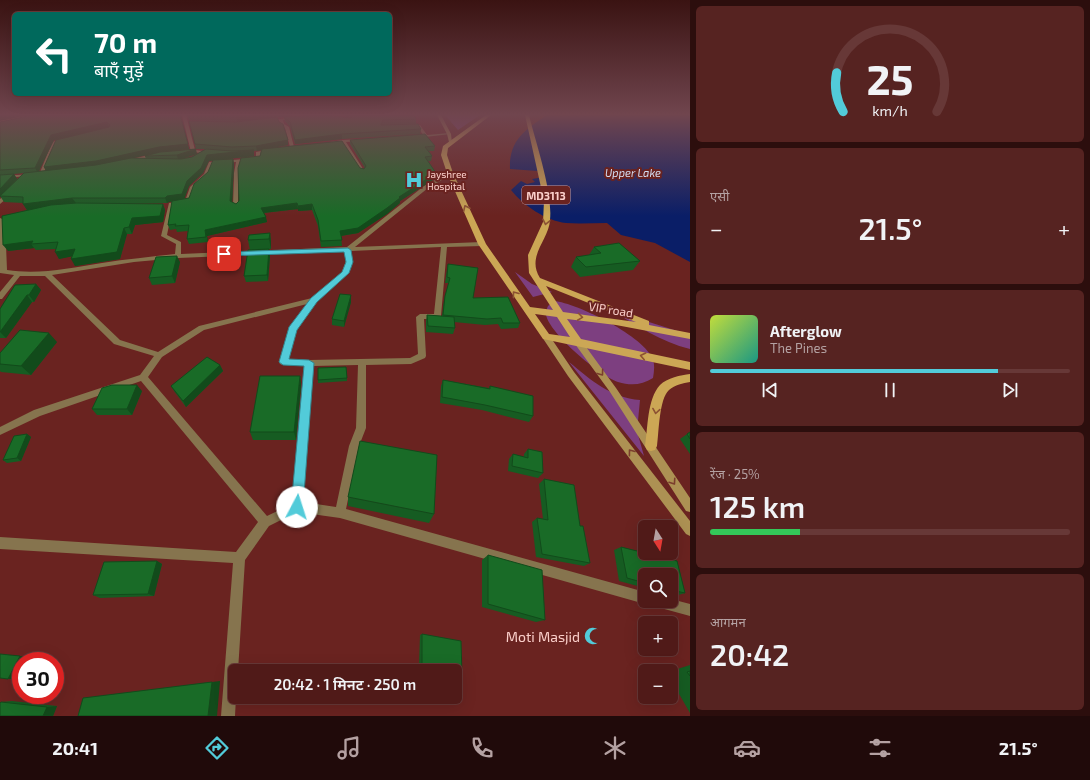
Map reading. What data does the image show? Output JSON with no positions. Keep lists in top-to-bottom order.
{
  "streets": {
    "main road": ["MD3113", "VIP road"]
  },
  "water": ["Upper Lake"],
  "places": {
    "hospital": ["Jayshree Hospital"],
    "mosque": ["Moti Masjid"]
  },
  "north": "bottom",
  "page": {
    "turn": ["70 m", "बाएँ मुड़ें"],
    "tile": [
      "एसी",
      ["रेंज · 25%", "125 km"],
      ["आगमन", "20:42"]
    ],
    "heat": ["−", "21.5°", "+"],
    "song": ["Afterglow", "The Pines"],
    "map_buttons": ["+", "−"],
    "limit": "30",
    "trip": "20:42 · 1 मिनट · 250 m",
    "tabs": ["20:41", "21.5°"],
    "gauge": ["25", "km/h"]
  }
}
